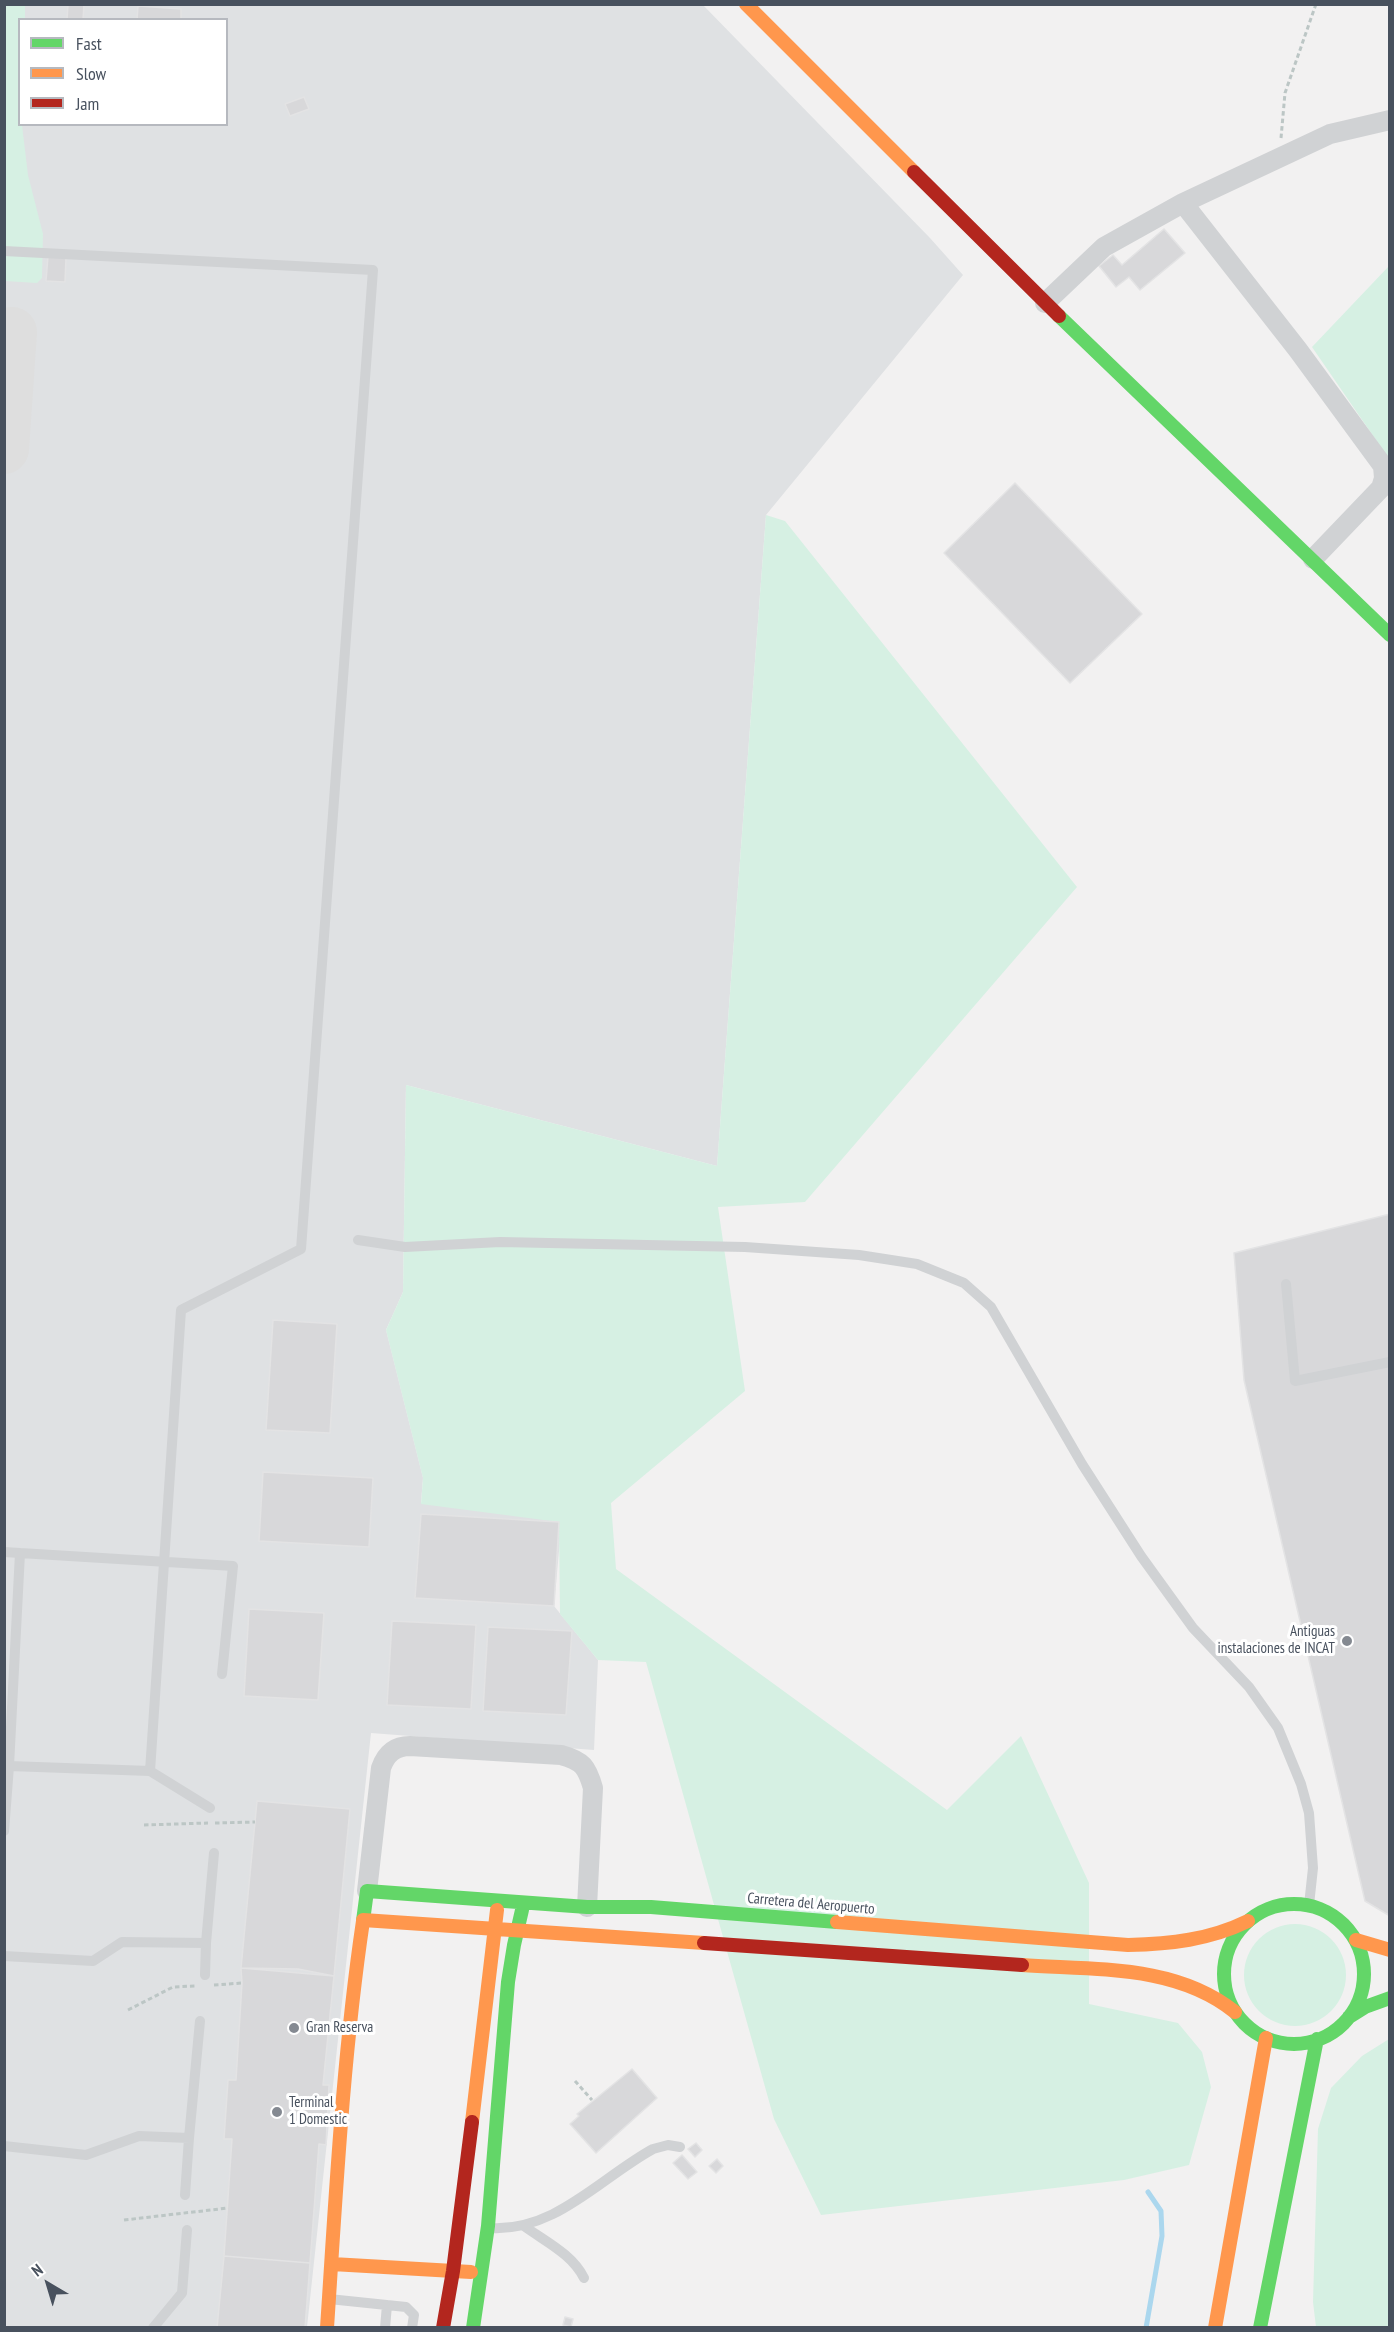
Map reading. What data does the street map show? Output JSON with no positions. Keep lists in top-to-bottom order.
{
  "streets": {
    "street": ["Carretera del Aeropuerto"]
  },
  "places": ["Antiguas instalaciones de INCAT", "Gran Reserva", "Terminal 1 Domestic"],
  "legend": ["Fast", "Slow", "Jam"],
  "north": "top left"
}
